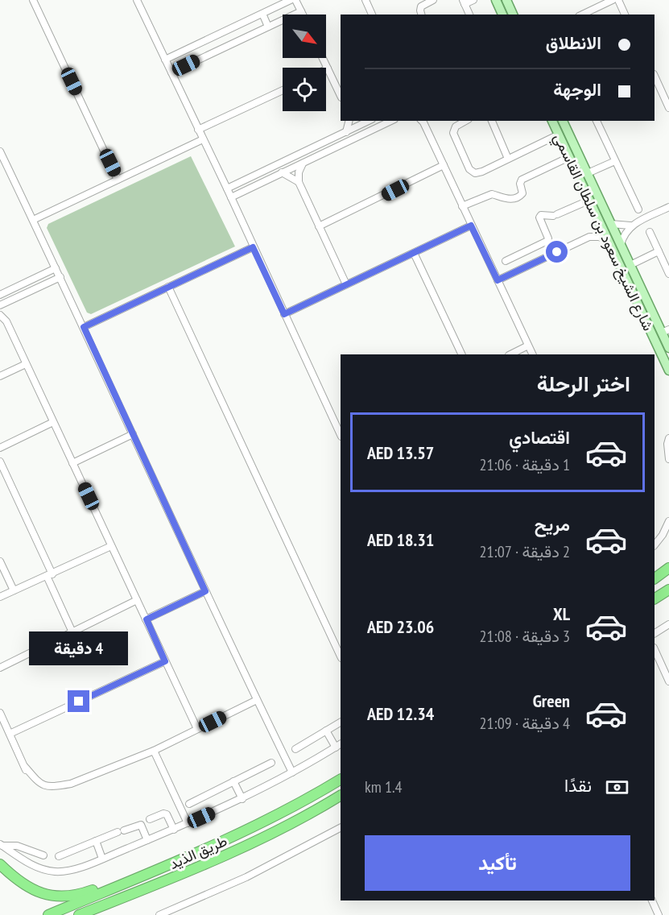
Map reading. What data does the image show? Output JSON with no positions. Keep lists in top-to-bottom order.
{
  "streets": {
    "highway": ["طريق الذيد"],
    "main road": ["شارع الشيخ سعود بن سلطان القاسمي"]
  },
  "north": "bottom right",
  "page": {
    "banner": ["الانطلاق", "الوجهة"],
    "heading": "اختر الرحلة",
    "list": [
      {
        "name": "اقتصادي",
        "note": "1 دقيقة · 21:06",
        "value": "AED 13.57"
      },
      {
        "name": "مريح",
        "note": "2 دقيقة · 21:07",
        "value": "AED 18.31"
      },
      {
        "name": "XL",
        "note": "3 دقيقة · 21:08",
        "value": "AED 23.06"
      },
      {
        "name": "Green",
        "note": "4 دقيقة · 21:09",
        "value": "AED 12.34"
      }
    ],
    "bubble": "4 دقيقة",
    "pay": ["نقدًا", "1.4 km"],
    "buttons": "تأكيد"
  }
}
